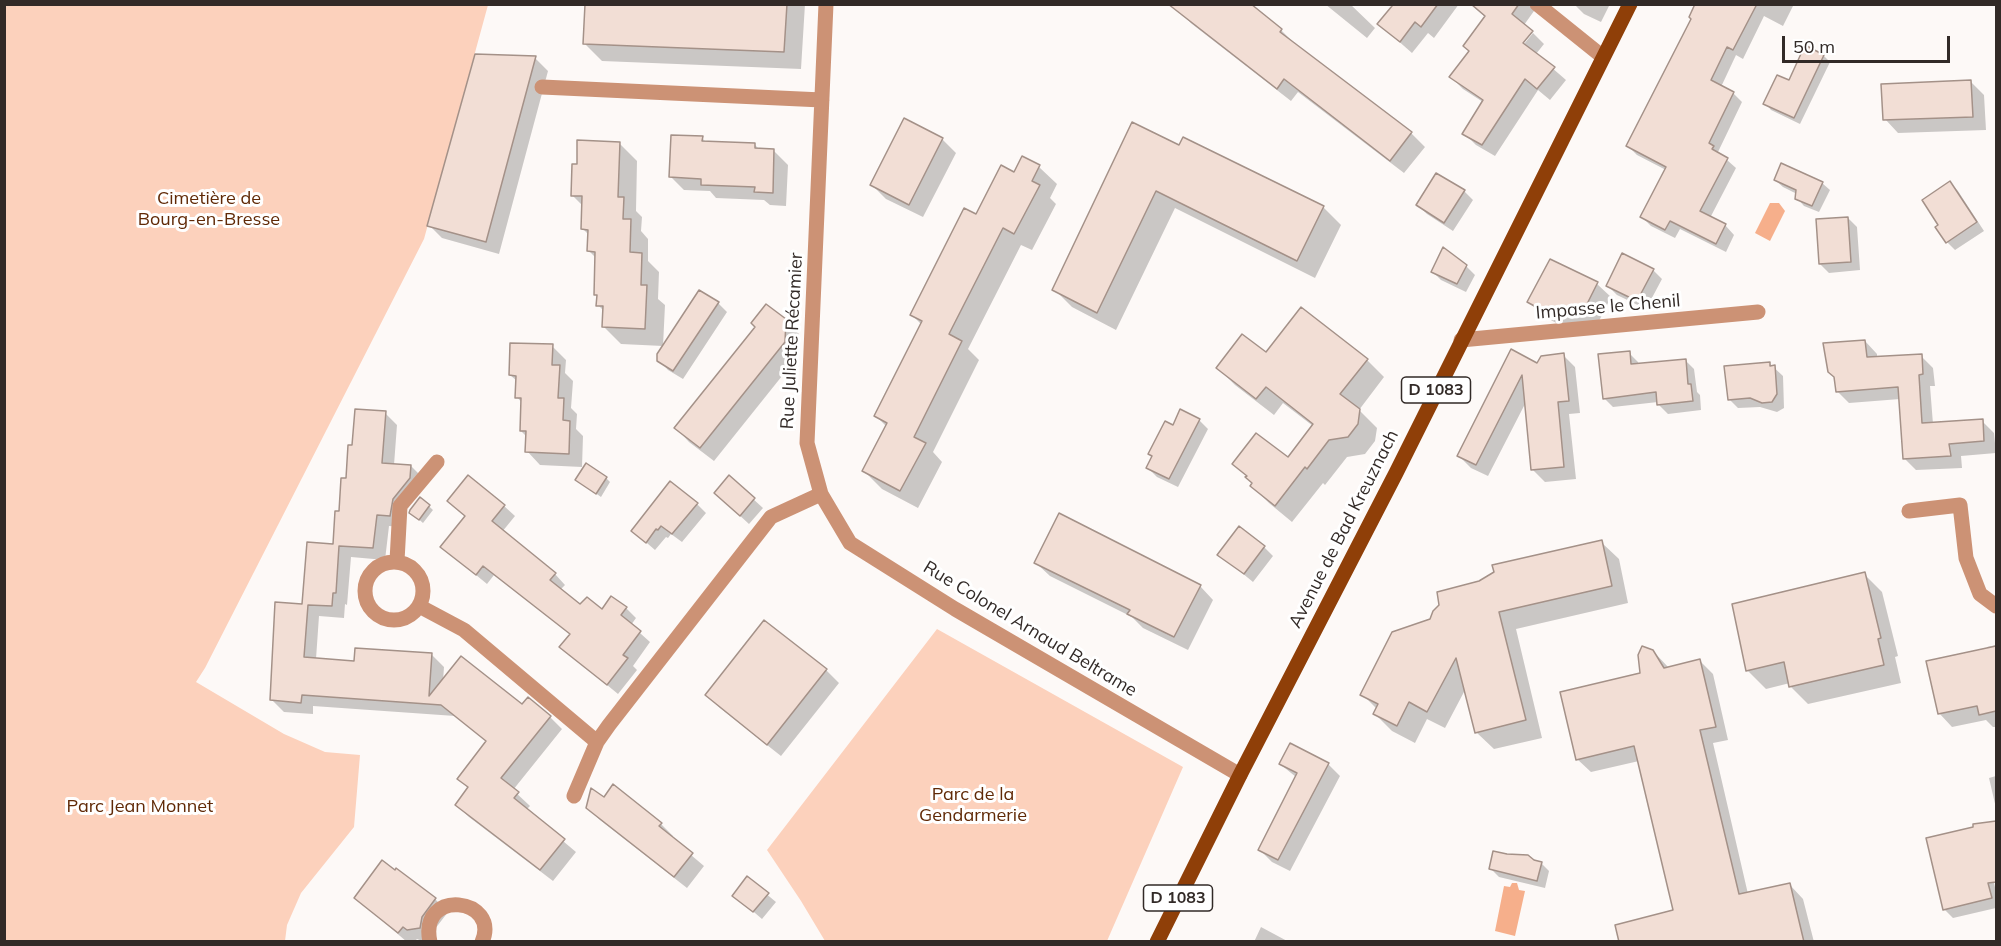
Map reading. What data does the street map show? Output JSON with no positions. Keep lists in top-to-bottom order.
{
  "streets": {
    "main road": ["D 1083", "Avenue de Bad Kreuznach"],
    "street": ["Impasse le Chenil", "Rue Juliette Récamier", "Rue Colonel Arnaud Beltrame"]
  },
  "crossings": [
    ["Impasse le Chenil", "Avenue de Bad Kreuznach"],
    ["Rue Juliette Récamier", "Rue Colonel Arnaud Beltrame"],
    ["Avenue de Bad Kreuznach", "Rue Colonel Arnaud Beltrame"]
  ],
  "parks": ["Cimetière de Bourg-en-Bresse", "Parc de la Gendarmerie", "Parc Jean Monnet"],
  "scale_bar": "50 m"
}
